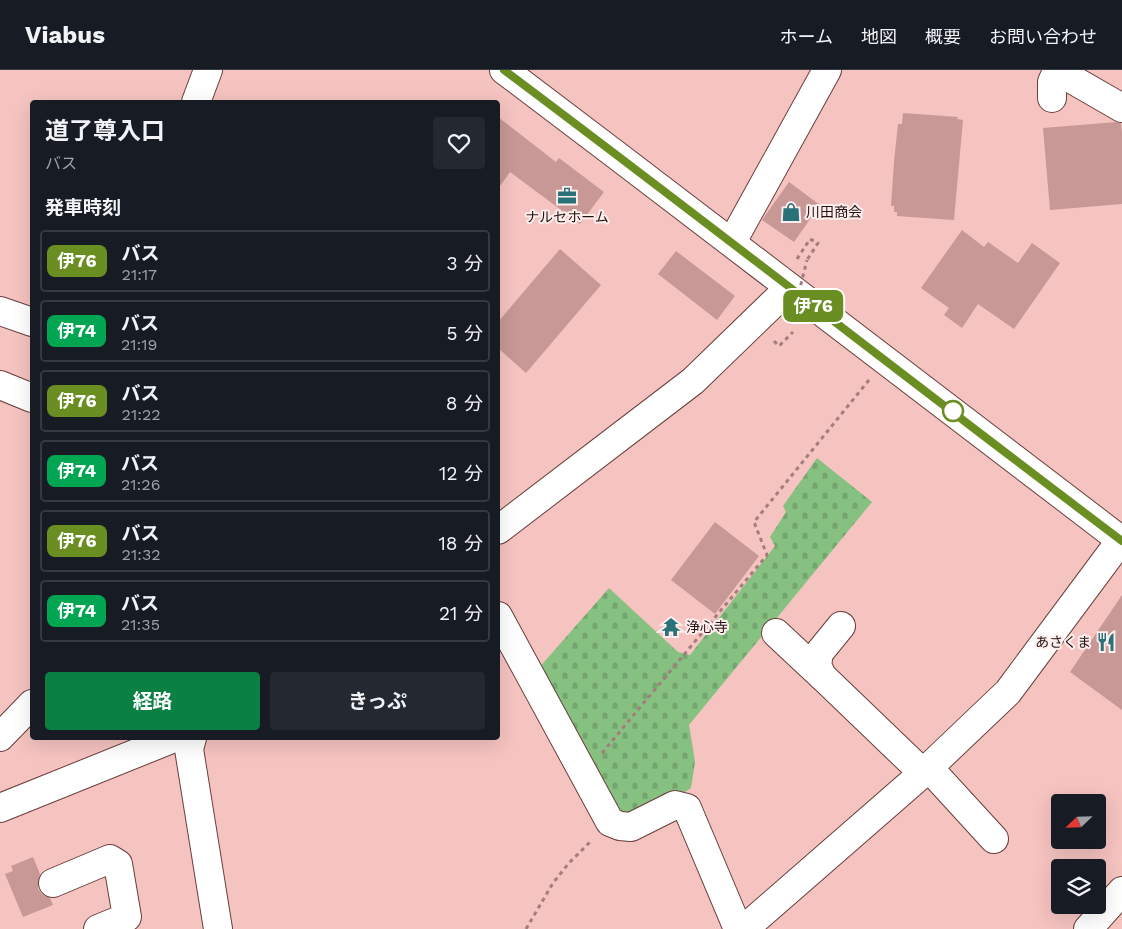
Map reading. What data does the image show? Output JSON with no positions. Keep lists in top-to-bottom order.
{
  "places": {
    "office": ["ナルセホーム"],
    "shop": ["川田商会"],
    "temple": ["浄心寺"],
    "restaurant": ["あさくま"]
  },
  "lines": ["bus line 伊76"],
  "north": "bottom left",
  "page": {
    "header": "Viabus",
    "nav": [
      "ホーム",
      "地図",
      "概要",
      "お問い合わせ"
    ],
    "on_map": "伊76",
    "heading": [
      ["道了尊入口", "バス"],
      "発車時刻"
    ],
    "list": [
      {
        "mark": "伊76",
        "name": "バス",
        "note": "21:17",
        "value": "3 分"
      },
      {
        "mark": "伊74",
        "name": "バス",
        "note": "21:19",
        "value": "5 分"
      },
      {
        "mark": "伊76",
        "name": "バス",
        "note": "21:22",
        "value": "8 分"
      },
      {
        "mark": "伊74",
        "name": "バス",
        "note": "21:26",
        "value": "12 分"
      },
      {
        "mark": "伊76",
        "name": "バス",
        "note": "21:32",
        "value": "18 分"
      },
      {
        "mark": "伊74",
        "name": "バス",
        "note": "21:35",
        "value": "21 分"
      }
    ],
    "buttons": ["経路", "きっぷ"]
  }
}
